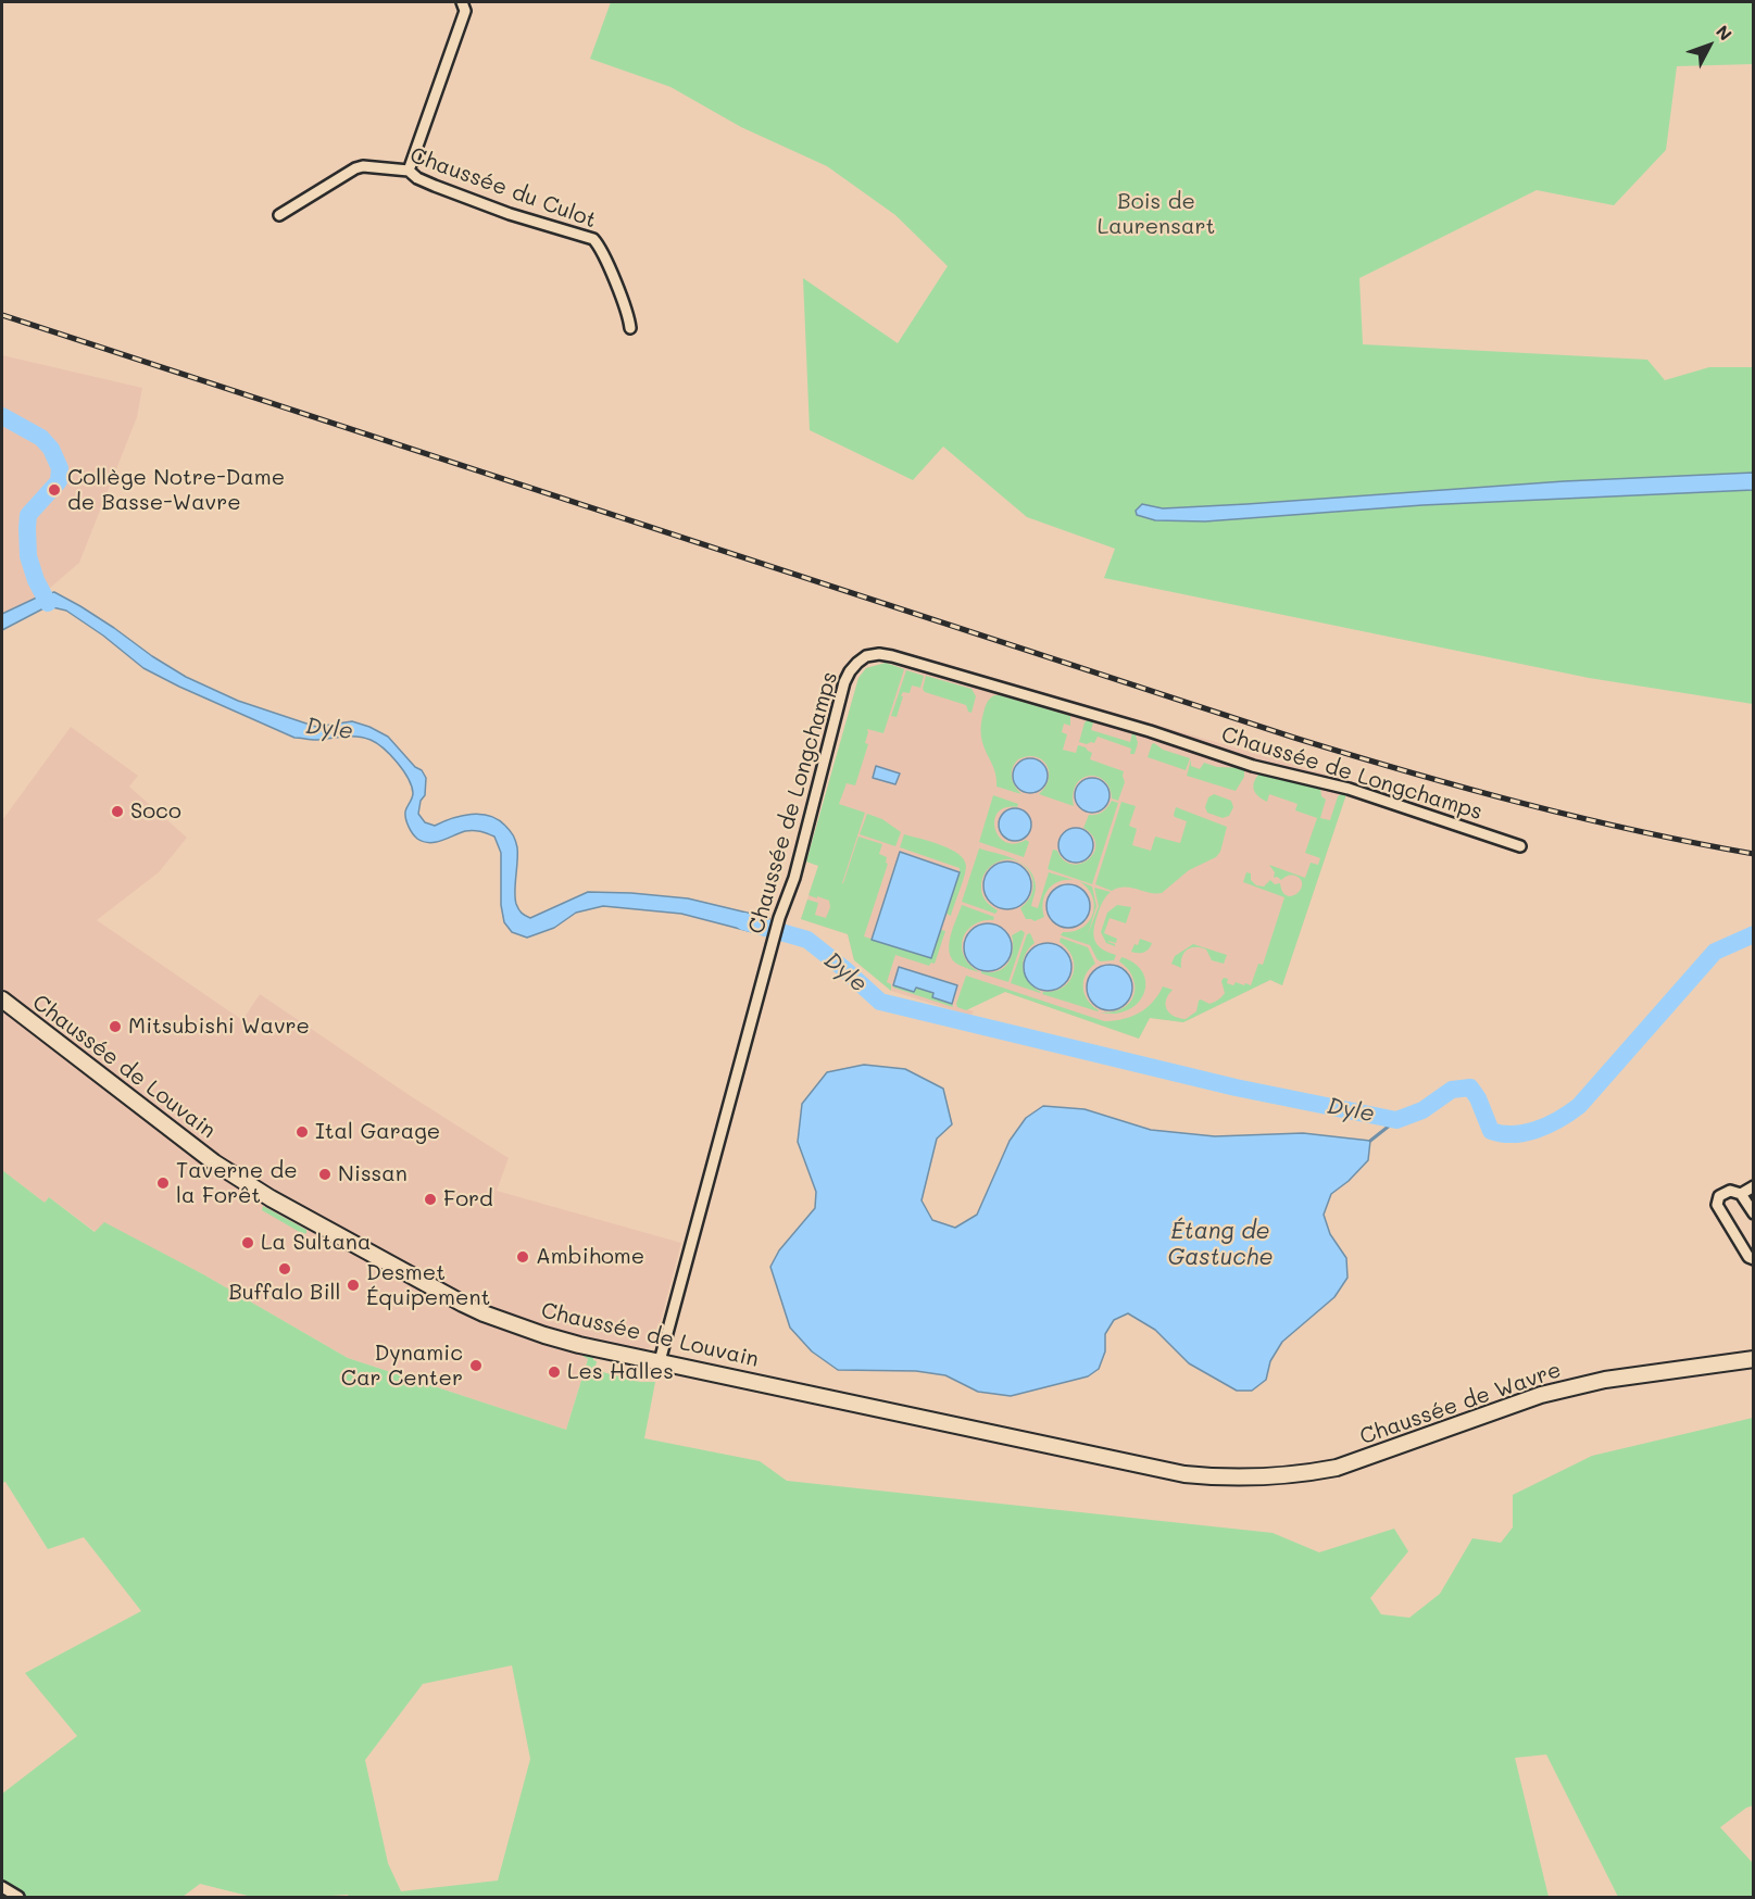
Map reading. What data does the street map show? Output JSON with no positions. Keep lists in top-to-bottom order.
{
  "streets": {
    "main road": ["Chaussée de Louvain", "Chaussée de Wavre"],
    "street": ["Chaussée du Culot", "Chaussée de Longchamps"]
  },
  "crossings": [
    ["Chaussée de Longchamps", "Chaussée de Louvain"],
    ["Chaussée de Louvain", "Chaussée de Wavre"]
  ],
  "water": ["Dyle", "Étang de Gastuche"],
  "parks": ["Bois de Laurensart"],
  "places": [
    "Collège Notre-Dame de Basse-Wavre",
    "Soco",
    "Mitsubishi Wavre",
    "Ital Garage",
    "Nissan",
    "Taverne de la Forêt",
    "Ford",
    "La Sultana",
    "Ambihome",
    "Buffalo Bill",
    "Desmet Équipement",
    "Dynamic Car Center",
    "Les Halles"
  ],
  "north": "top right"
}
